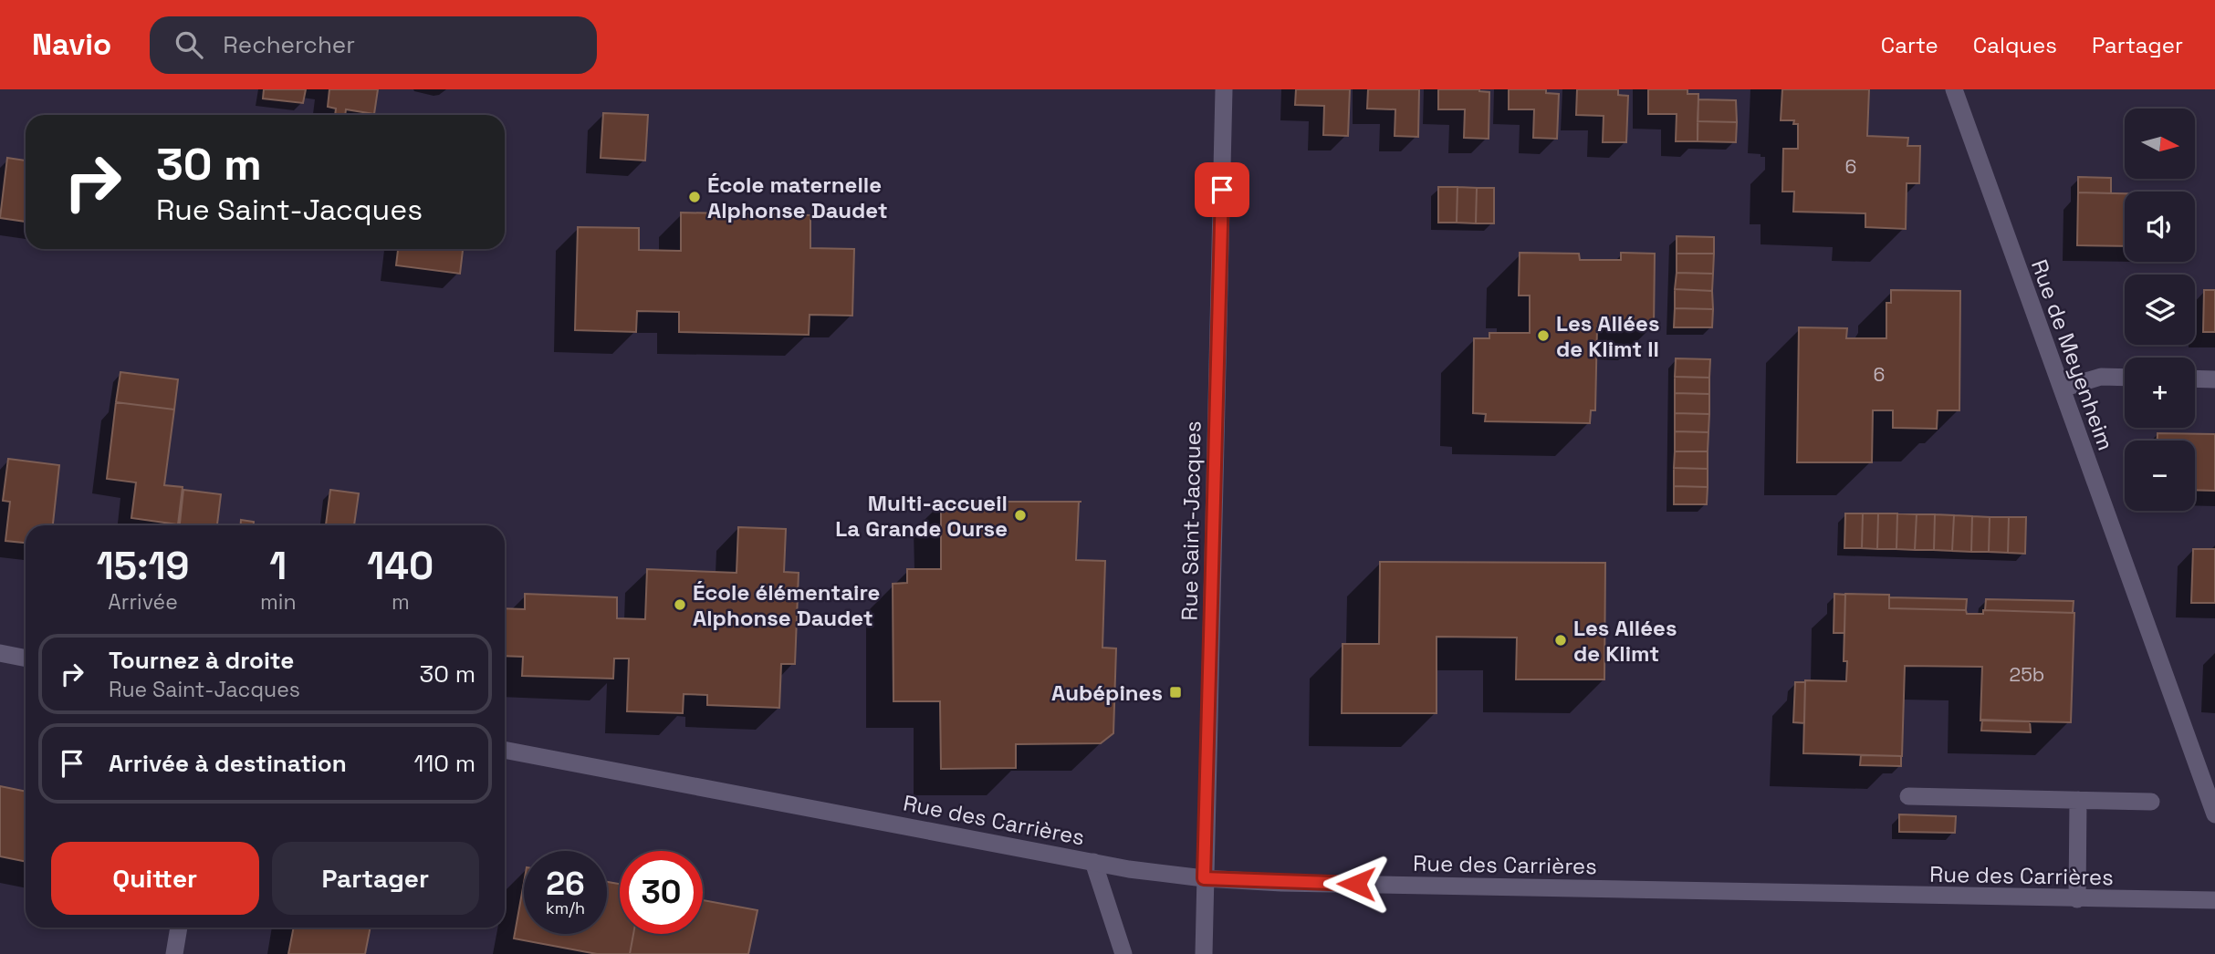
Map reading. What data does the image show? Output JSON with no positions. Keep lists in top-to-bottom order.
{
  "streets": {
    "street": ["Rue de Meyenheim", "Rue Saint-Jacques", "Rue des Carrières"]
  },
  "crossings": [
    ["Rue Saint-Jacques", "Rue des Carrières"]
  ],
  "places": {
    "other": [
      "École maternelle Alphonse Daudet",
      "Les Allées de Klimt II",
      "Multi-accueil La Grande Ourse",
      "École élémentaire Alphonse Daudet",
      "Les Allées de Klimt"
    ],
    "transit": ["Aubépines"]
  },
  "house_numbers": ["6", "6", "25b"],
  "north": "right",
  "page": {
    "header": "Navio",
    "search": "Rechercher",
    "nav": ["Carte", "Calques", "Partager"],
    "map_buttons": ["+", "−"],
    "turn": ["30 m", "Rue Saint-Jacques"],
    "eta": [
      "15:19",
      "Arrivée",
      "1",
      "min",
      "140",
      "m"
    ],
    "list": [
      {
        "name": "Tournez à droite",
        "note": "Rue Saint-Jacques",
        "value": "30 m"
      },
      {
        "name": "Arrivée à destination",
        "value": "110 m"
      }
    ],
    "buttons": ["Quitter", "Partager"],
    "speed": "26 km/h",
    "limit": "30"
  }
}
